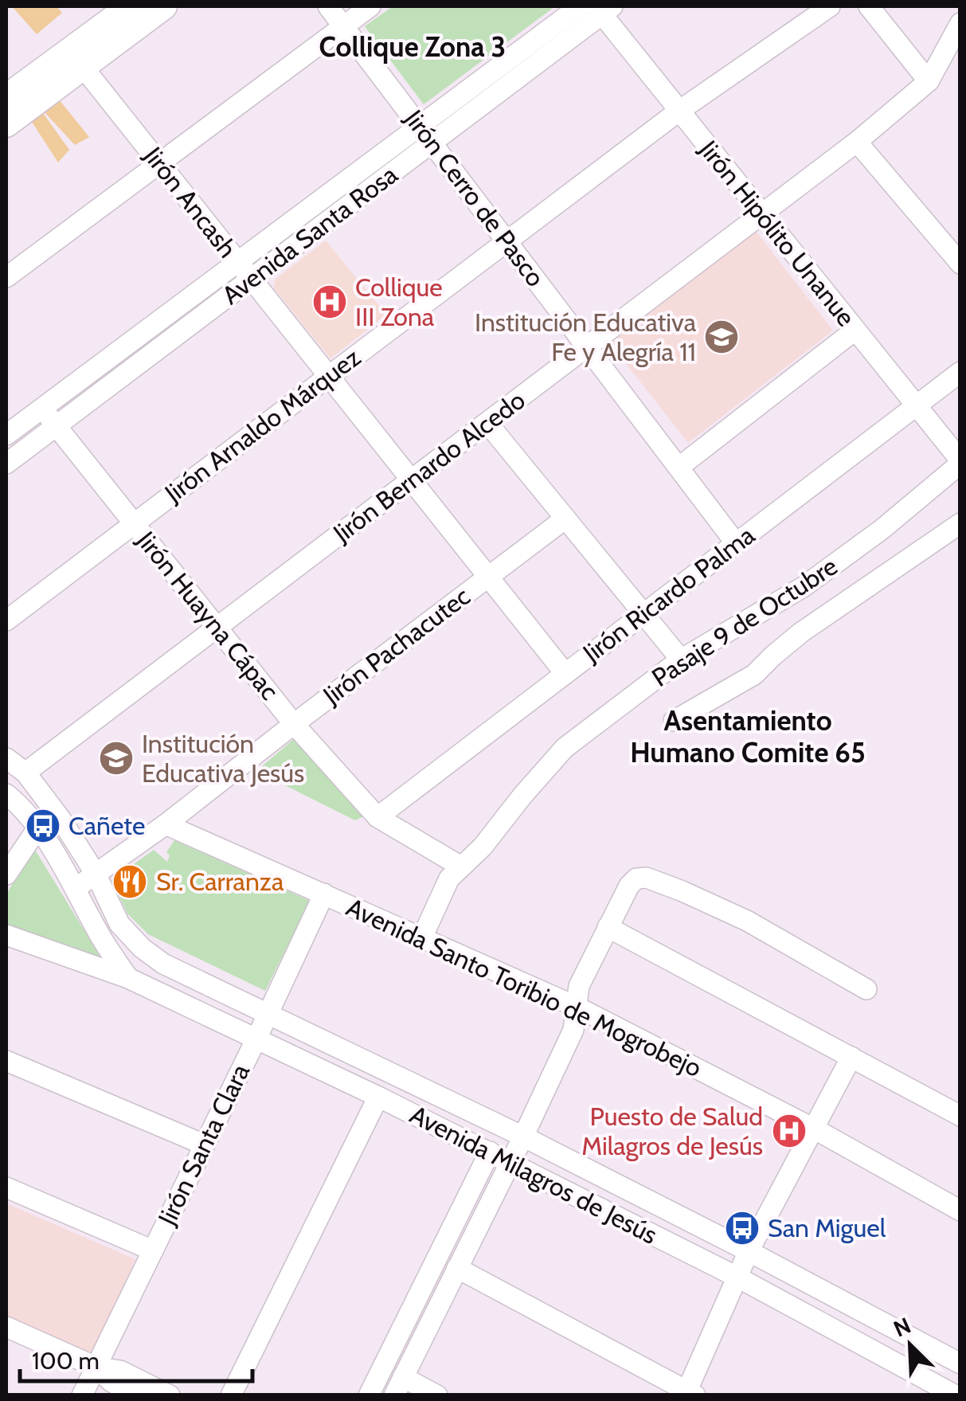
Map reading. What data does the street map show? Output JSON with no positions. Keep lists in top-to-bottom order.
{
  "streets": {
    "street": [
      "Jirón Cerro de Pasco",
      "Jirón Ancash",
      "Jirón Hipólito Unanue",
      "Avenida Santa Rosa",
      "Jirón Arnaldo Márquez",
      "Jirón Bernardo Alcedo",
      "Jirón Ricardo Palma",
      "Jirón Huayna Cápac",
      "Pasaje 9 de Octubre",
      "Jirón Pachacutec",
      "Avenida Santo Toribio de Mogrobejo",
      "Jirón Santa Clara",
      "Avenida Milagros de Jesús"
    ]
  },
  "crossings": [
    ["Jirón Cerro de Pasco", "Avenida Santa Rosa"],
    ["Jirón Cerro de Pasco", "Jirón Arnaldo Márquez"],
    ["Jirón Cerro de Pasco", "Jirón Bernardo Alcedo"],
    ["Jirón Cerro de Pasco", "Jirón Ricardo Palma"],
    ["Jirón Ancash", "Avenida Santa Rosa"],
    ["Jirón Ancash", "Jirón Arnaldo Márquez"],
    ["Jirón Ancash", "Jirón Bernardo Alcedo"],
    ["Jirón Ancash", "Jirón Ricardo Palma"],
    ["Jirón Ancash", "Jirón Pachacutec"],
    ["Jirón Hipólito Unanue", "Avenida Santa Rosa"],
    ["Jirón Hipólito Unanue", "Jirón Arnaldo Márquez"],
    ["Jirón Hipólito Unanue", "Jirón Bernardo Alcedo"],
    ["Jirón Hipólito Unanue", "Jirón Ricardo Palma"],
    ["Jirón Hipólito Unanue", "Pasaje 9 de Octubre"],
    ["Avenida Santa Rosa", "Jirón Huayna Cápac"],
    ["Jirón Arnaldo Márquez", "Jirón Huayna Cápac"],
    ["Jirón Bernardo Alcedo", "Jirón Huayna Cápac"],
    ["Jirón Bernardo Alcedo", "Avenida Milagros de Jesús"],
    ["Jirón Ricardo Palma", "Jirón Huayna Cápac"],
    ["Jirón Huayna Cápac", "Pasaje 9 de Octubre"],
    ["Jirón Huayna Cápac", "Jirón Pachacutec"],
    ["Pasaje 9 de Octubre", "Avenida Santo Toribio de Mogrobejo"],
    ["Jirón Pachacutec", "Avenida Santo Toribio de Mogrobejo"],
    ["Jirón Pachacutec", "Avenida Milagros de Jesús"],
    ["Avenida Santo Toribio de Mogrobejo", "Jirón Santa Clara"],
    ["Jirón Santa Clara", "Avenida Milagros de Jesús"]
  ],
  "districts": ["Collique Zona 3", "Asentamiento Humano Comite 65"],
  "places": {
    "hospital": ["Collique III Zona", "Puesto de Salud Milagros de Jesús"],
    "school or university": ["Institución Educativa Fe y Alegría 11", "Institución Educativa Jesús"],
    "bus stop": ["Cañete", "San Miguel"],
    "restaurant": ["Sr. Carranza"]
  },
  "scale_bar": "100 m",
  "north": "top left"
}
